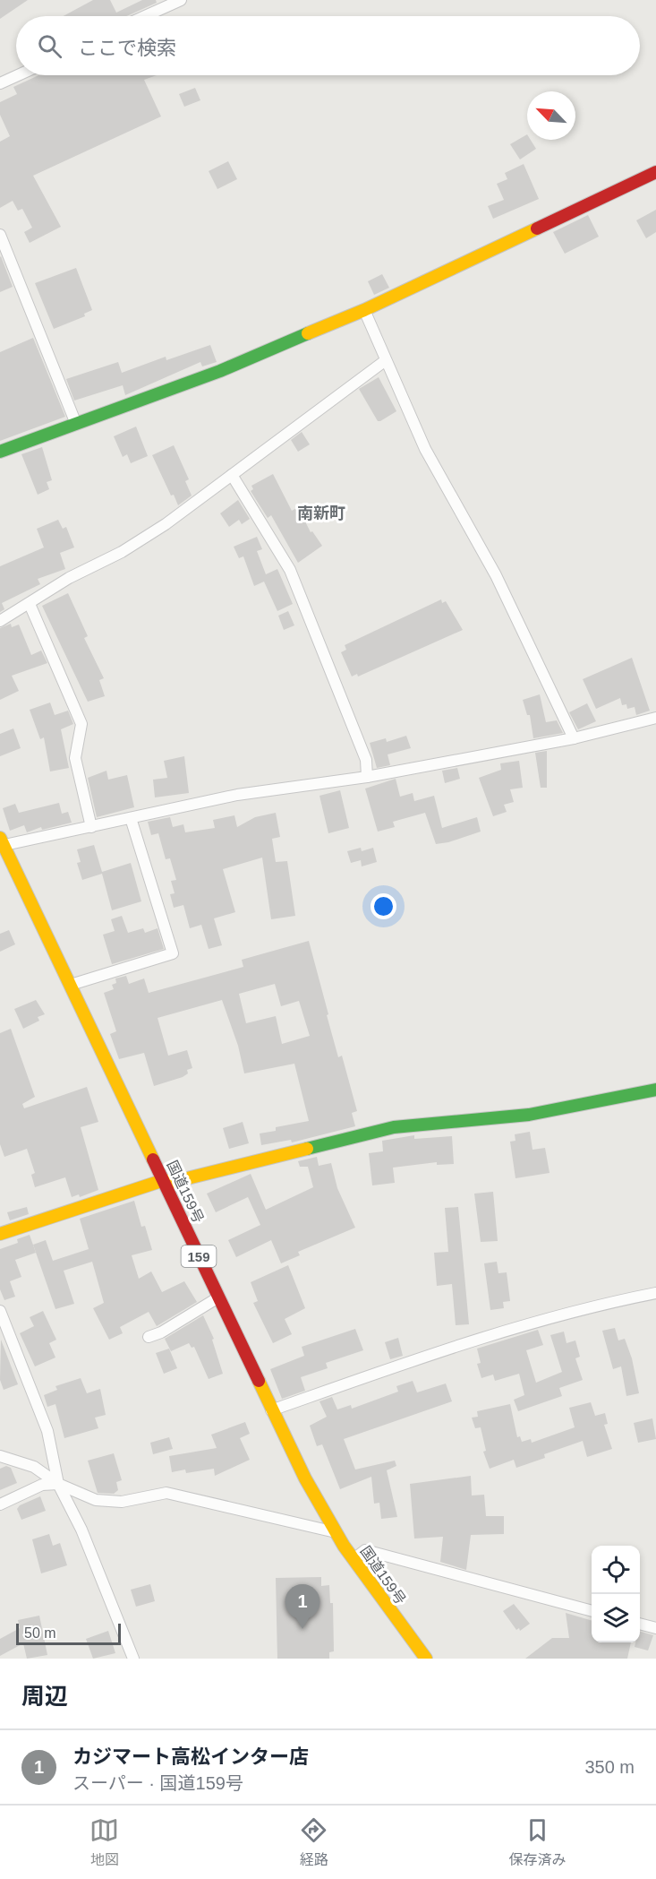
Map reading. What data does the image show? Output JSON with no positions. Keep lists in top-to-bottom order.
{
  "streets": {
    "main road": ["国道159号", "159"]
  },
  "districts": ["南新町"],
  "scale_bar": "50 m",
  "north": "top left",
  "page": {
    "search": "ここで検索",
    "pins": "1",
    "scale": "50 m",
    "heading": "周辺",
    "list": [
      {
        "mark": "1",
        "name": "カジマート高松インター店",
        "note": "スーパー · 国道159号",
        "value": "350 m"
      }
    ],
    "nav": ["地図", "経路", "保存済み"]
  }
}
